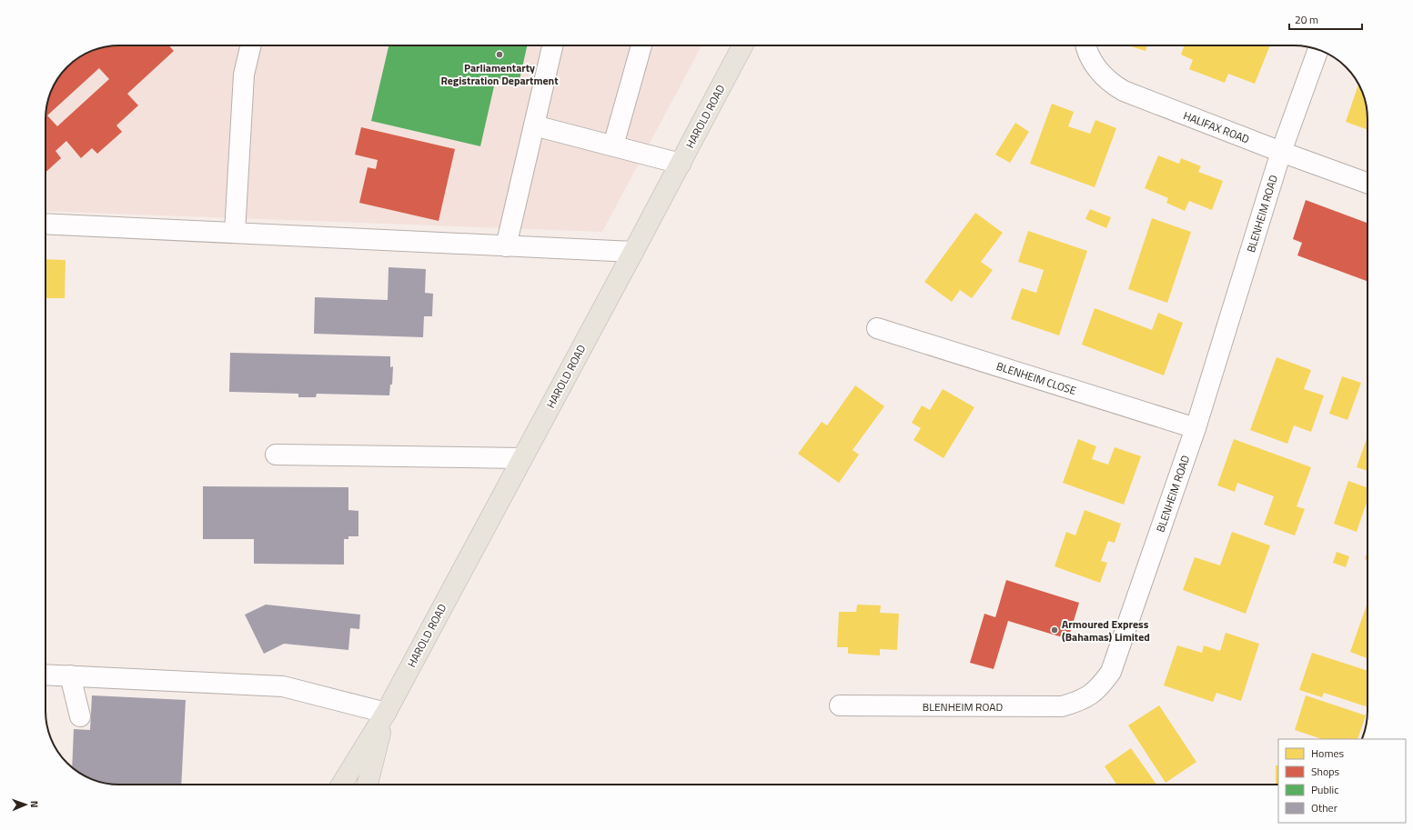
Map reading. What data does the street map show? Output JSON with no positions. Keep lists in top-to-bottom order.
{
  "streets": {
    "main road": ["HAROLD ROAD"],
    "street": ["HALIFAX ROAD", "BLENHEIM ROAD", "BLENHEIM CLOSE"]
  },
  "crossings": [
    ["HALIFAX ROAD", "BLENHEIM ROAD"],
    ["BLENHEIM ROAD", "BLENHEIM CLOSE"]
  ],
  "places": ["Parliamentarty Registration Department", "Armoured Express (Bahamas) Limited"],
  "legend": [
    "Homes",
    "Shops",
    "Public",
    "Other"
  ],
  "scale_bar": "20 m",
  "north": "right"
}
